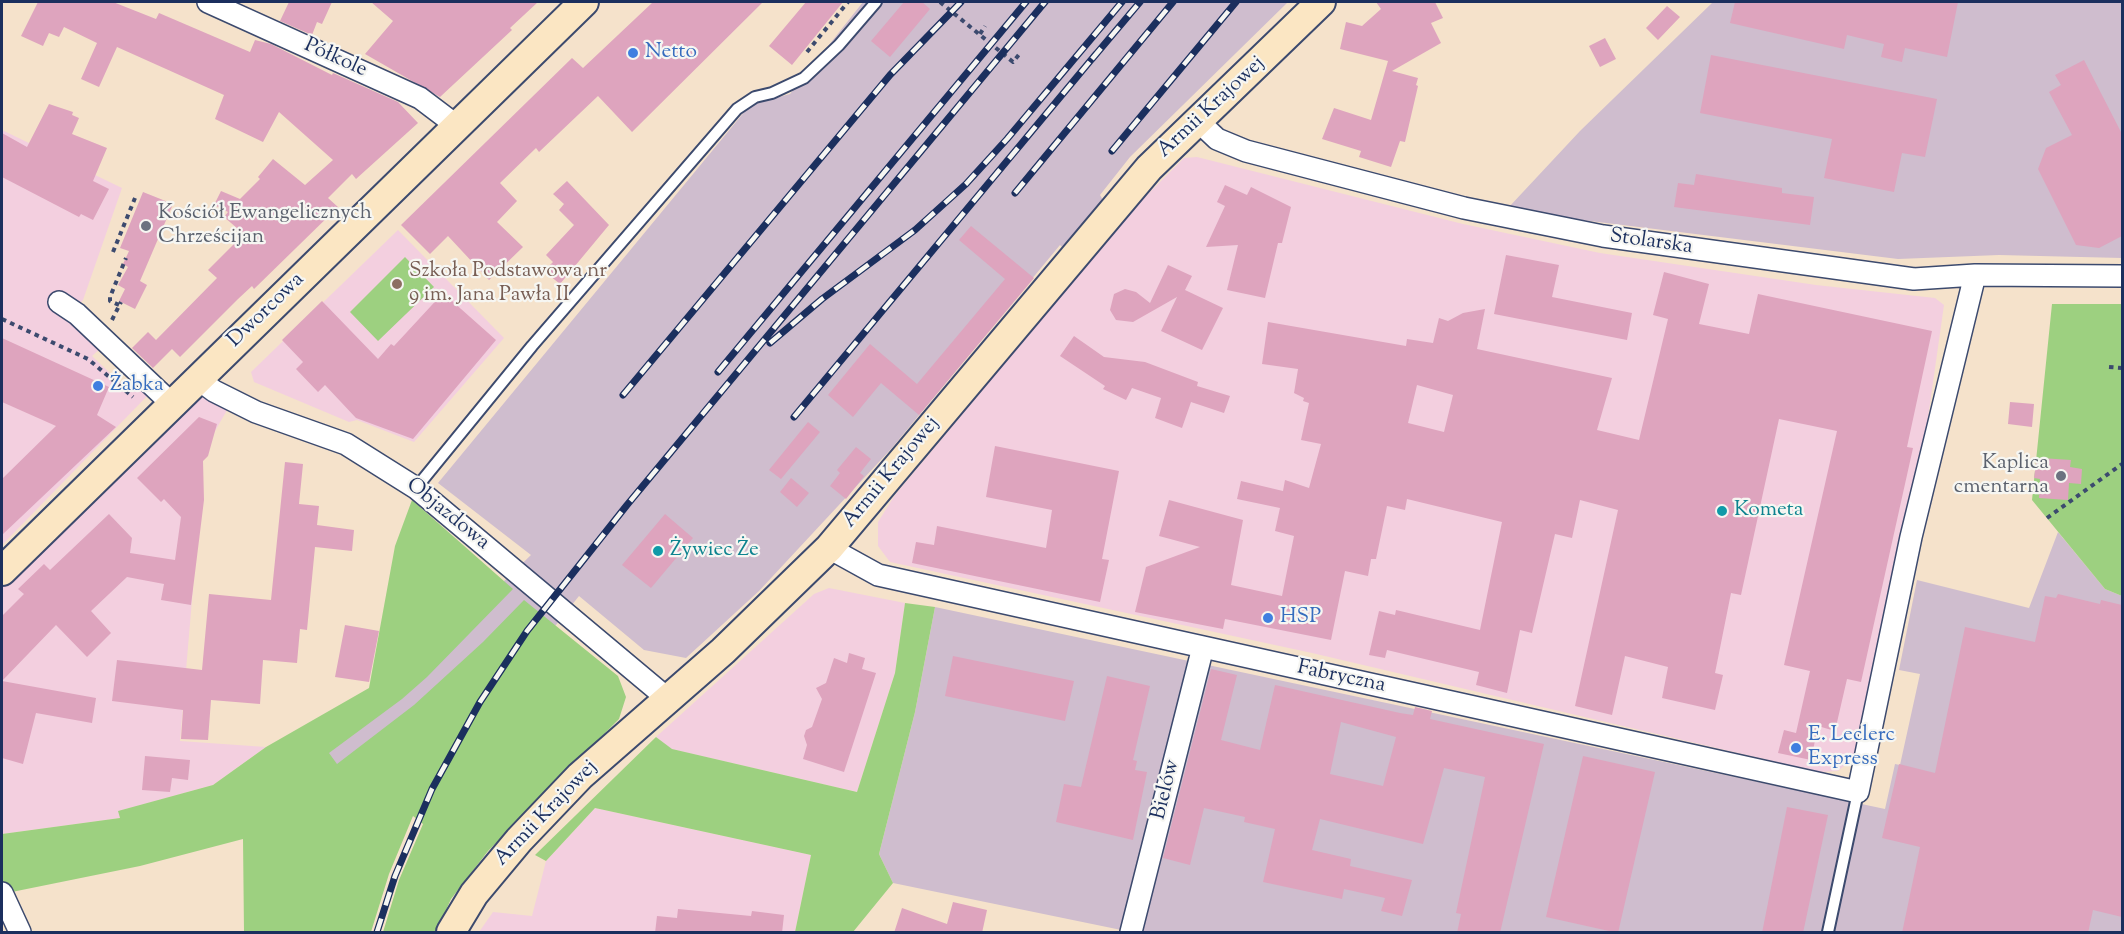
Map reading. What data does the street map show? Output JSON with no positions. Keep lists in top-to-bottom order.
{
  "streets": {
    "street": [
      "Półkole",
      "Armii Krajowej",
      "Stolarska",
      "Dworcowa",
      "Objazdowa",
      "Fabryczna",
      "Bielów"
    ]
  },
  "crossings": [
    ["Półkole", "Dworcowa"],
    ["Armii Krajowej", "Stolarska"],
    ["Armii Krajowej", "Objazdowa"],
    ["Armii Krajowej", "Fabryczna"],
    ["Dworcowa", "Objazdowa"],
    ["Fabryczna", "Bielów"]
  ],
  "places": [
    "Netto",
    "Kościół Ewangelicznych Chrześcijan",
    "Szkoła Podstawowa nr 9 im. Jana Pawła II",
    "Żabka",
    "Kaplica cmentarna",
    "Kometa",
    "Żywiec Że",
    "HSP",
    "E. Leclerc Express"
  ]
}
